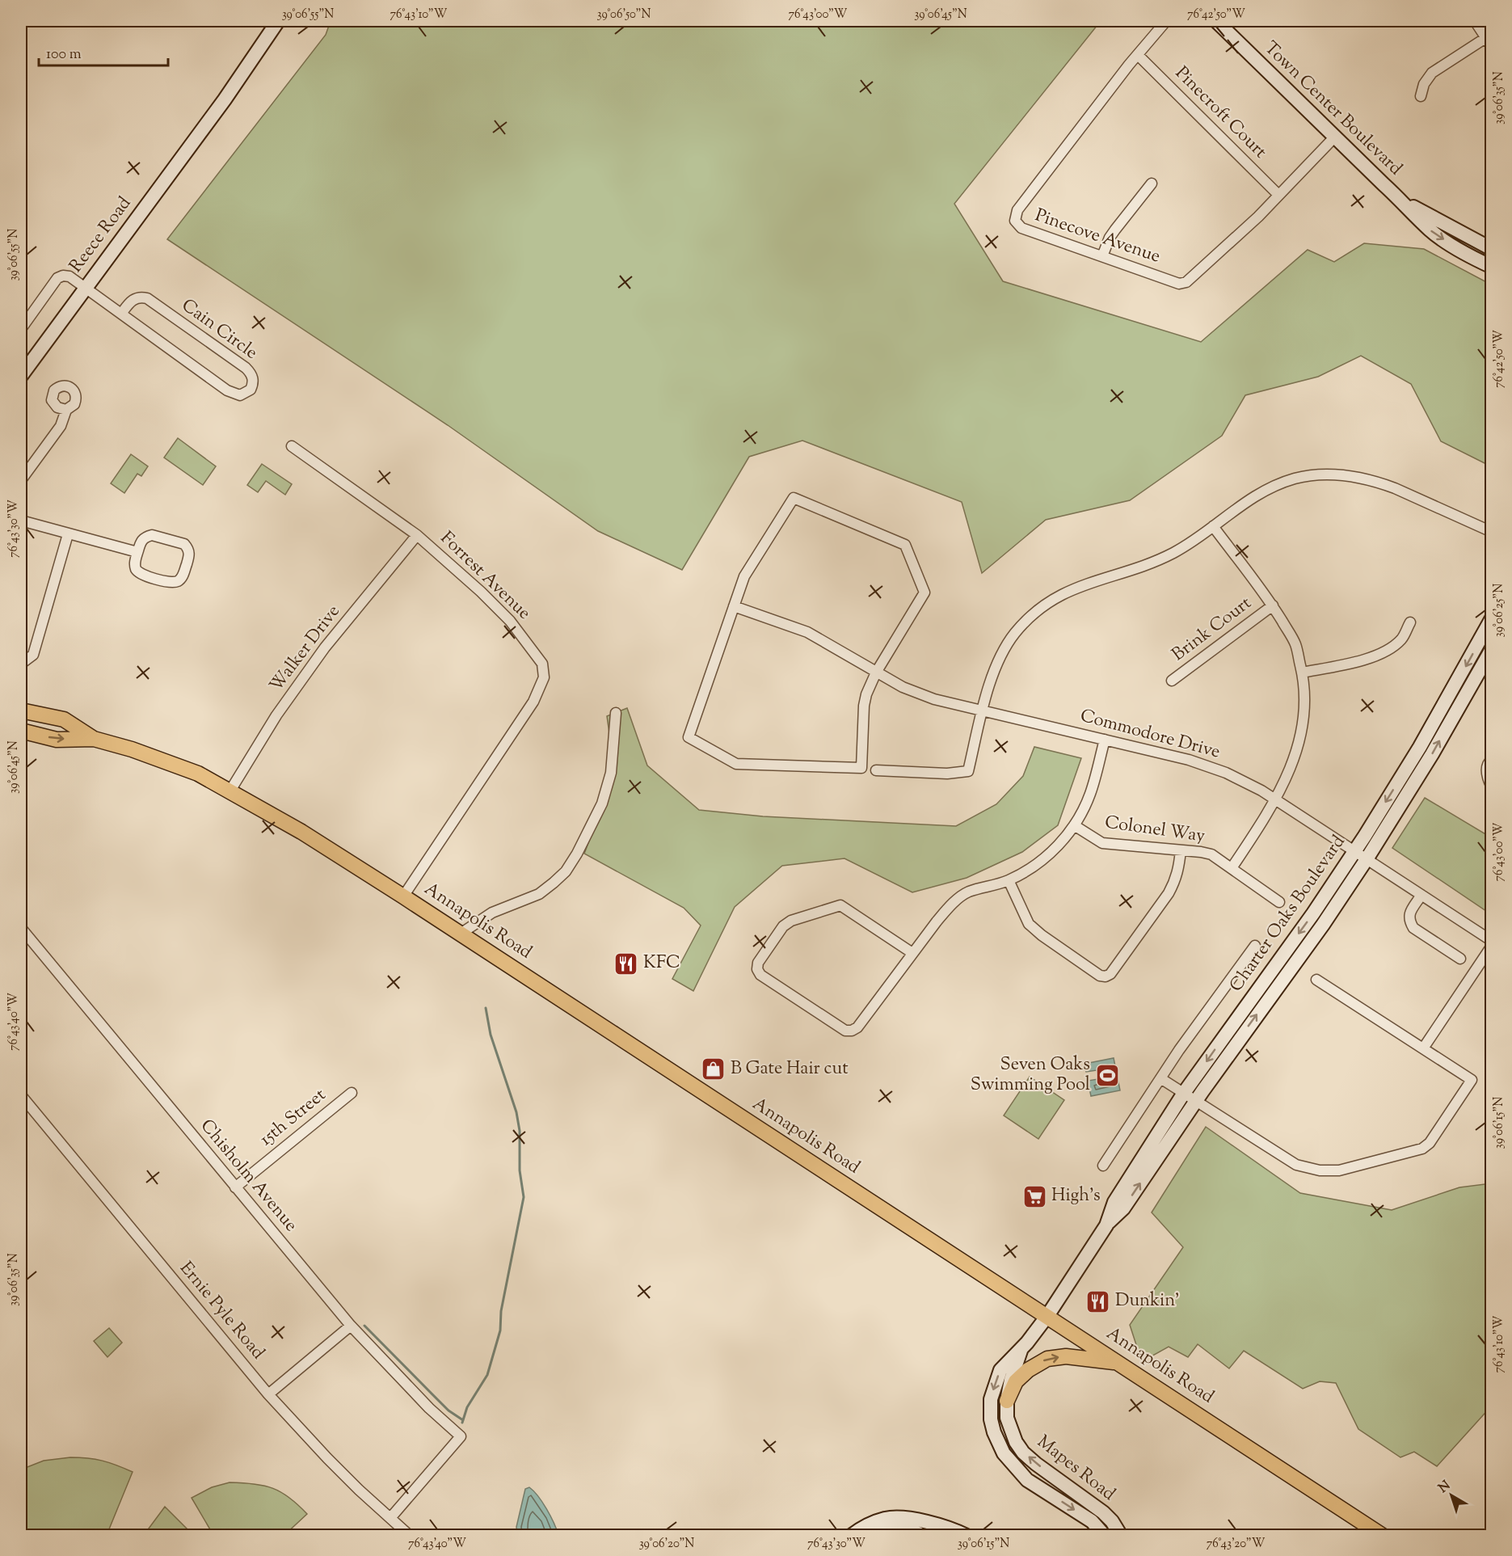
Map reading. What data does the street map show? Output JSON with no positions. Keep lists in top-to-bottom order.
{
  "streets": {
    "main road": ["Annapolis Road"],
    "street": [
      "Town Center Boulevard",
      "Pinecroft Court",
      "Reece Road",
      "Pinecove Avenue",
      "Cain Circle",
      "Forrest Avenue",
      "Brink Court",
      "Walker Drive",
      "Commodore Drive",
      "Colonel Way",
      "Charter Oaks Boulevard",
      "15th Street",
      "Chisholm Avenue",
      "Ernie Pyle Road",
      "Mapes Road"
    ]
  },
  "crossings": [
    ["Town Center Boulevard", "Pinecove Avenue"],
    ["Pinecroft Court", "Pinecove Avenue"],
    ["Reece Road", "Cain Circle"],
    ["Forrest Avenue", "Walker Drive"],
    ["Forrest Avenue", "Annapolis Road"],
    ["Walker Drive", "Annapolis Road"],
    ["Commodore Drive", "Charter Oaks Boulevard"],
    ["Charter Oaks Boulevard", "Annapolis Road"],
    ["Charter Oaks Boulevard", "Mapes Road"],
    ["Annapolis Road", "Mapes Road"],
    ["15th Street", "Chisholm Avenue"],
    ["Chisholm Avenue", "Ernie Pyle Road"]
  ],
  "places": {
    "restaurant": ["KFC", "Dunkin'"],
    "shop": ["B Gate Hair cut"],
    "sports": ["Seven Oaks Swimming Pool"],
    "supermarket": ["High's"]
  },
  "scale_bar": "100 m",
  "north": "top left",
  "coordinates": [
    "39°06'55\"N",
    "76°43'10\"W",
    "39°06'50\"N",
    "76°43'00\"W",
    "39°06'45\"N",
    "76°42'50\"W",
    "39°06'35\"N",
    "76°43'30\"W",
    "39°06'25\"N",
    "76°43'40\"W",
    "39°06'15\"N",
    "39°06'20\"N",
    "76°43'20\"W"
  ]
}
